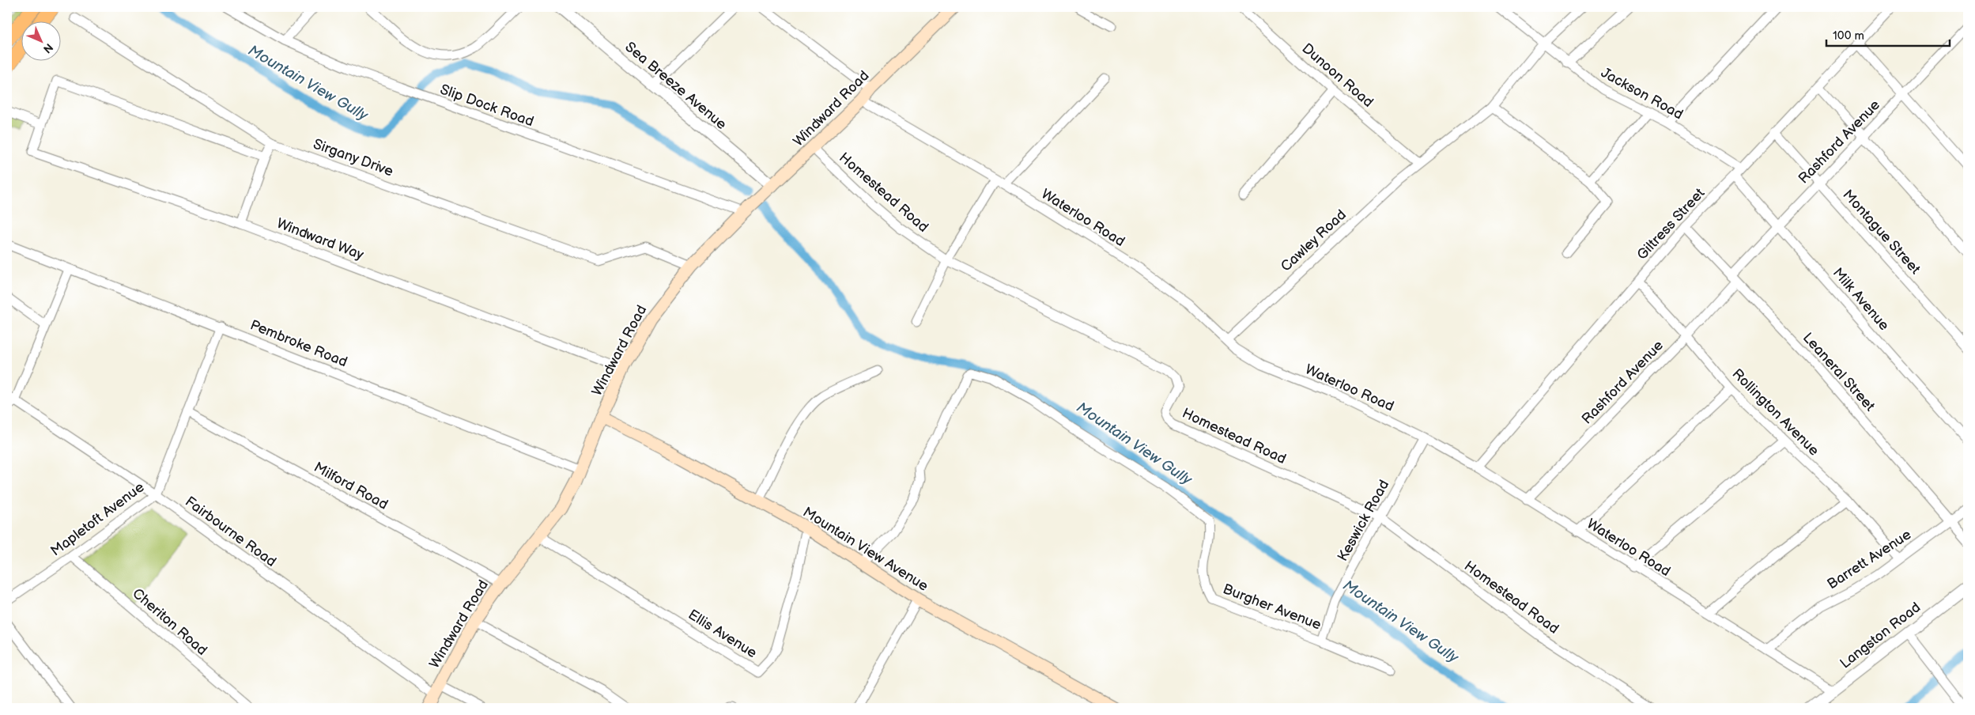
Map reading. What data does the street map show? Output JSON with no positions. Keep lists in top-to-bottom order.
{
  "streets": {
    "main road": ["Windward Road", "Mountain View Avenue"],
    "street": [
      "Dunoon Road",
      "Sea Breeze Avenue",
      "Jackson Road",
      "Slip Dock Road",
      "Rashford Avenue",
      "Sirgany Drive",
      "Homestead Road",
      "Waterloo Road",
      "Giltress Street",
      "Montague Street",
      "Windward Way",
      "Cawley Road",
      "Milk Avenue",
      "Pembroke Road",
      "Leaneral Street",
      "Rollington Avenue",
      "Milford Road",
      "Mapletoft Avenue",
      "Keswick Road",
      "Fairbourne Road",
      "Barrett Avenue",
      "Burgher Avenue",
      "Cheriton Road",
      "Ellis Avenue",
      "Langston Road"
    ]
  },
  "crossings": [
    ["Dunoon Road", "Cawley Road"],
    ["Sea Breeze Avenue", "Windward Road"],
    ["Jackson Road", "Giltress Street"],
    ["Jackson Road", "Cawley Road"],
    ["Slip Dock Road", "Windward Road"],
    ["Windward Road", "Sirgany Drive"],
    ["Windward Road", "Homestead Road"],
    ["Windward Road", "Waterloo Road"],
    ["Windward Road", "Windward Way"],
    ["Windward Road", "Pembroke Road"],
    ["Windward Road", "Milford Road"],
    ["Windward Road", "Fairbourne Road"],
    ["Windward Road", "Mountain View Avenue"],
    ["Windward Road", "Ellis Avenue"],
    ["Rashford Avenue", "Waterloo Road"],
    ["Rashford Avenue", "Montague Street"],
    ["Rashford Avenue", "Milk Avenue"],
    ["Rashford Avenue", "Leaneral Street"],
    ["Rashford Avenue", "Rollington Avenue"],
    ["Homestead Road", "Keswick Road"],
    ["Waterloo Road", "Giltress Street"],
    ["Waterloo Road", "Cawley Road"],
    ["Waterloo Road", "Keswick Road"],
    ["Waterloo Road", "Barrett Avenue"],
    ["Waterloo Road", "Langston Road"],
    ["Giltress Street", "Montague Street"],
    ["Giltress Street", "Milk Avenue"],
    ["Giltress Street", "Leaneral Street"],
    ["Giltress Street", "Rollington Avenue"],
    ["Pembroke Road", "Mapletoft Avenue"],
    ["Leaneral Street", "Barrett Avenue"],
    ["Rollington Avenue", "Barrett Avenue"],
    ["Milford Road", "Mapletoft Avenue"],
    ["Mapletoft Avenue", "Fairbourne Road"],
    ["Mapletoft Avenue", "Cheriton Road"],
    ["Keswick Road", "Burgher Avenue"],
    ["Mountain View Avenue", "Burgher Avenue"],
    ["Mountain View Avenue", "Ellis Avenue"]
  ],
  "water": ["Mountain View Gully"],
  "scale_bar": "100 m",
  "north": "bottom right"
}
